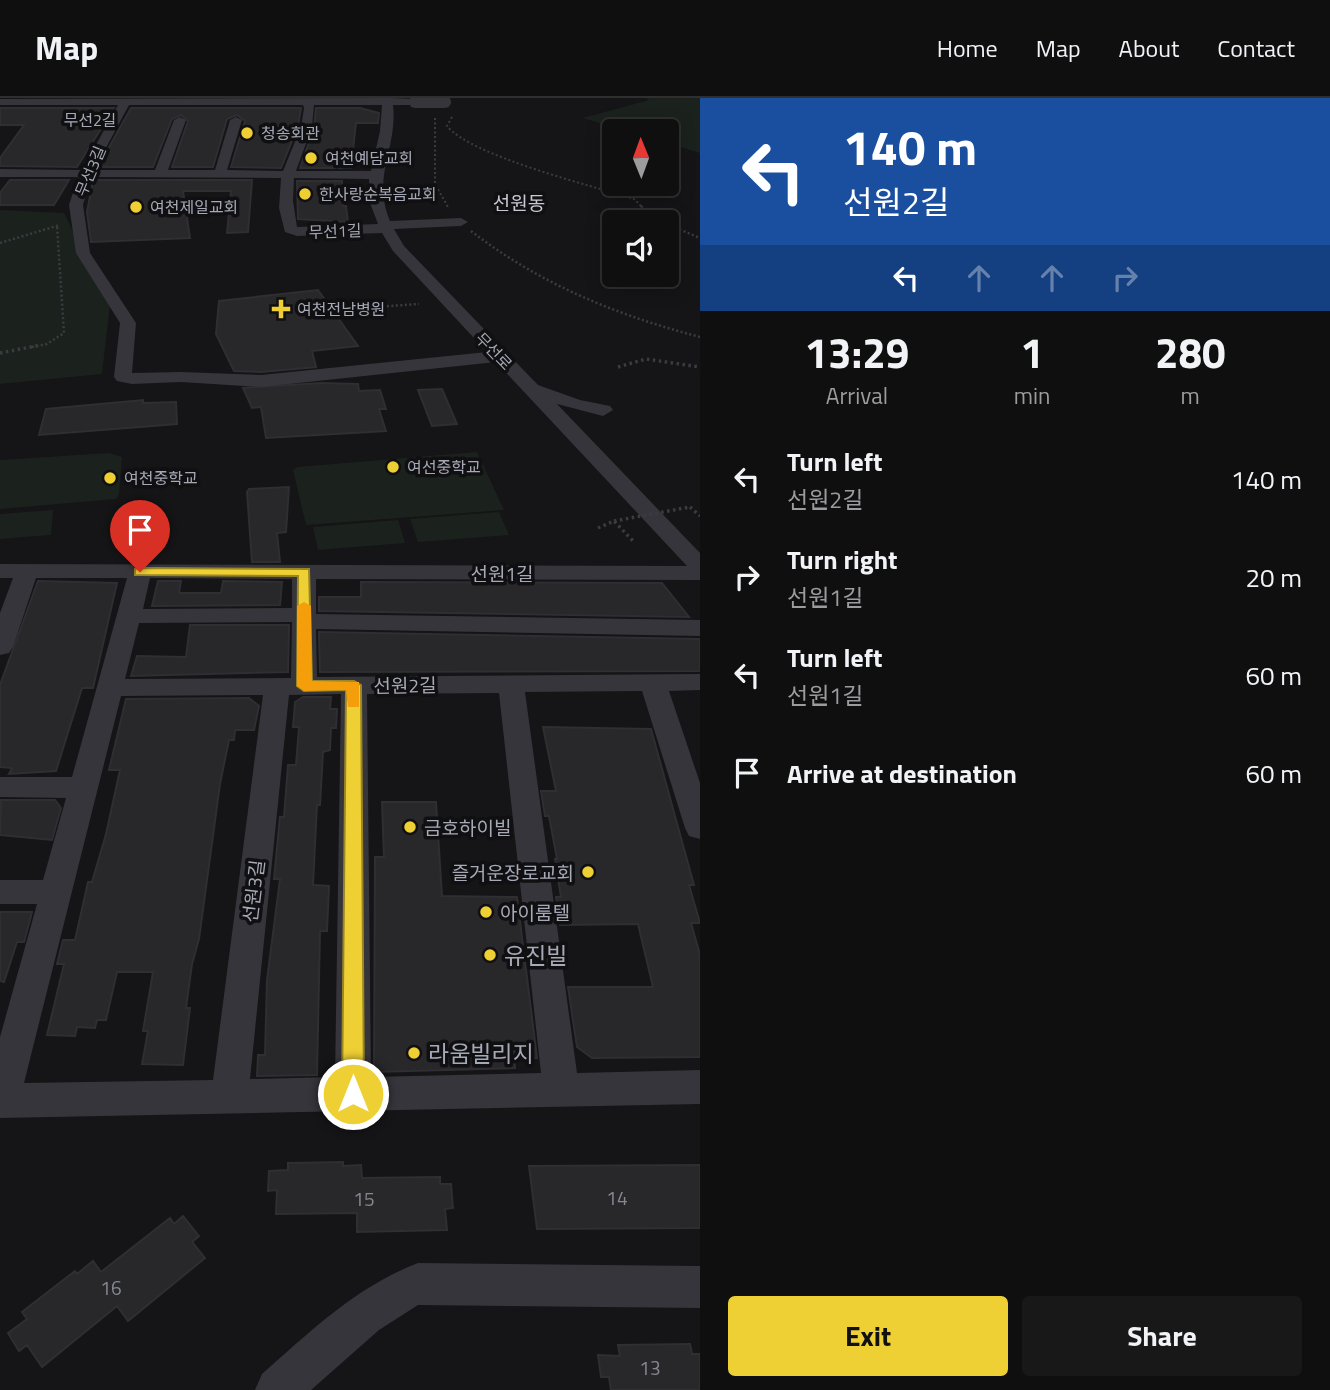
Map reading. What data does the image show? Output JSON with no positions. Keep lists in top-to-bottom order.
{
  "streets": {
    "street": [
      "무선3길",
      "무선1길",
      "무선로",
      "선원1길",
      "선원2길",
      "선원3길"
    ]
  },
  "crossings": [
    ["무선3길", "무선로"],
    ["무선1길", "무선로"],
    ["선원2길", "선원3길"]
  ],
  "districts": ["선원동"],
  "places": {
    "other": [
      "청송회관",
      "여천예담교회",
      "한사랑순복음교회",
      "여천제일교회",
      "여선중학교",
      "여천중학교",
      "금호하이빌",
      "즐거운장로교회",
      "아이룸텔",
      "유진빌",
      "라움빌리지"
    ],
    "health": ["여천전남병원"]
  },
  "house_numbers": [
    "14",
    "15",
    "16",
    "13"
  ],
  "north": "top",
  "page": {
    "header": "Map",
    "nav": [
      "Home",
      "Map",
      "About",
      "Contact"
    ],
    "turn": ["140 m", "선원2길"],
    "eta": [
      "13:29",
      "Arrival",
      "1",
      "min",
      "280",
      "m"
    ],
    "list": [
      {
        "name": "Turn left",
        "note": "선원2길",
        "value": "140 m"
      },
      {
        "name": "Turn right",
        "note": "선원1길",
        "value": "20 m"
      },
      {
        "name": "Turn left",
        "note": "선원1길",
        "value": "60 m"
      },
      {
        "name": "Arrive at destination",
        "value": "60 m"
      }
    ],
    "buttons": ["Exit", "Share"]
  }
}
